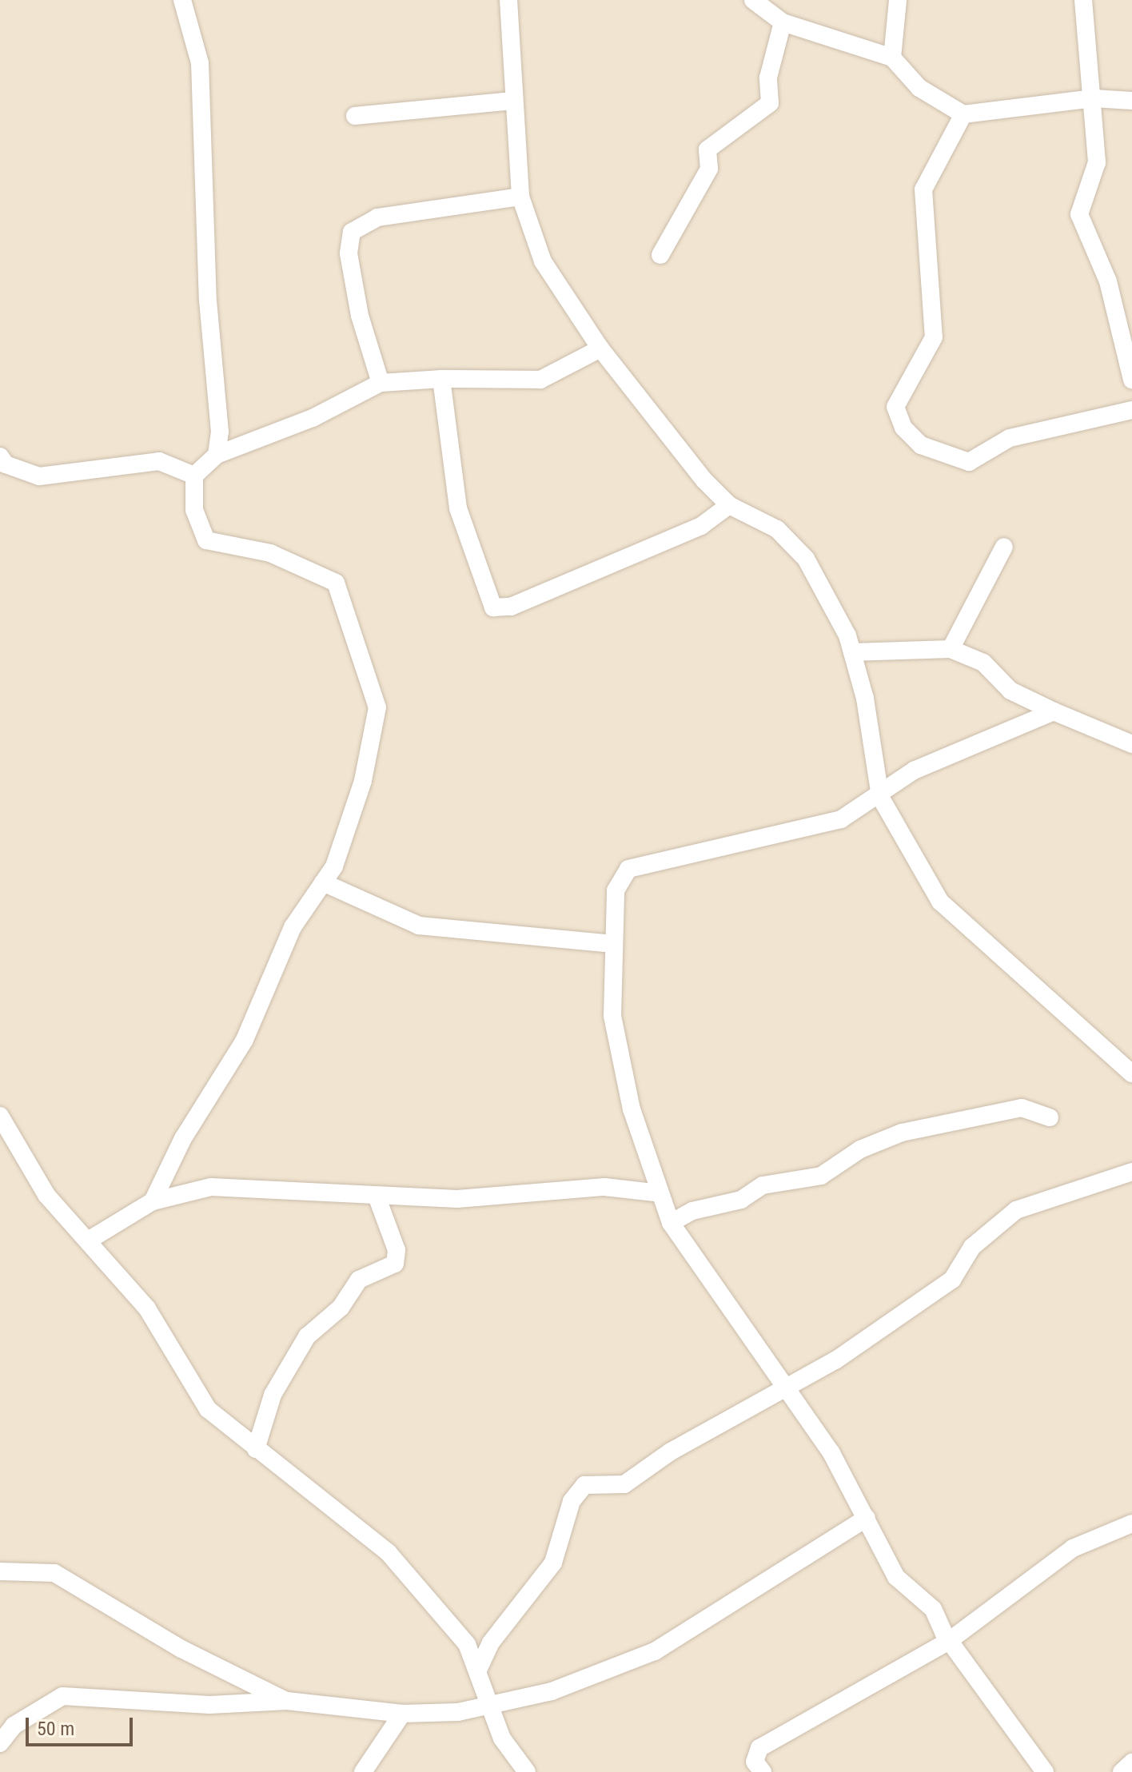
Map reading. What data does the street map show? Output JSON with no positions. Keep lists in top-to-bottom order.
{
  "scale_bar": "50 m"
}
